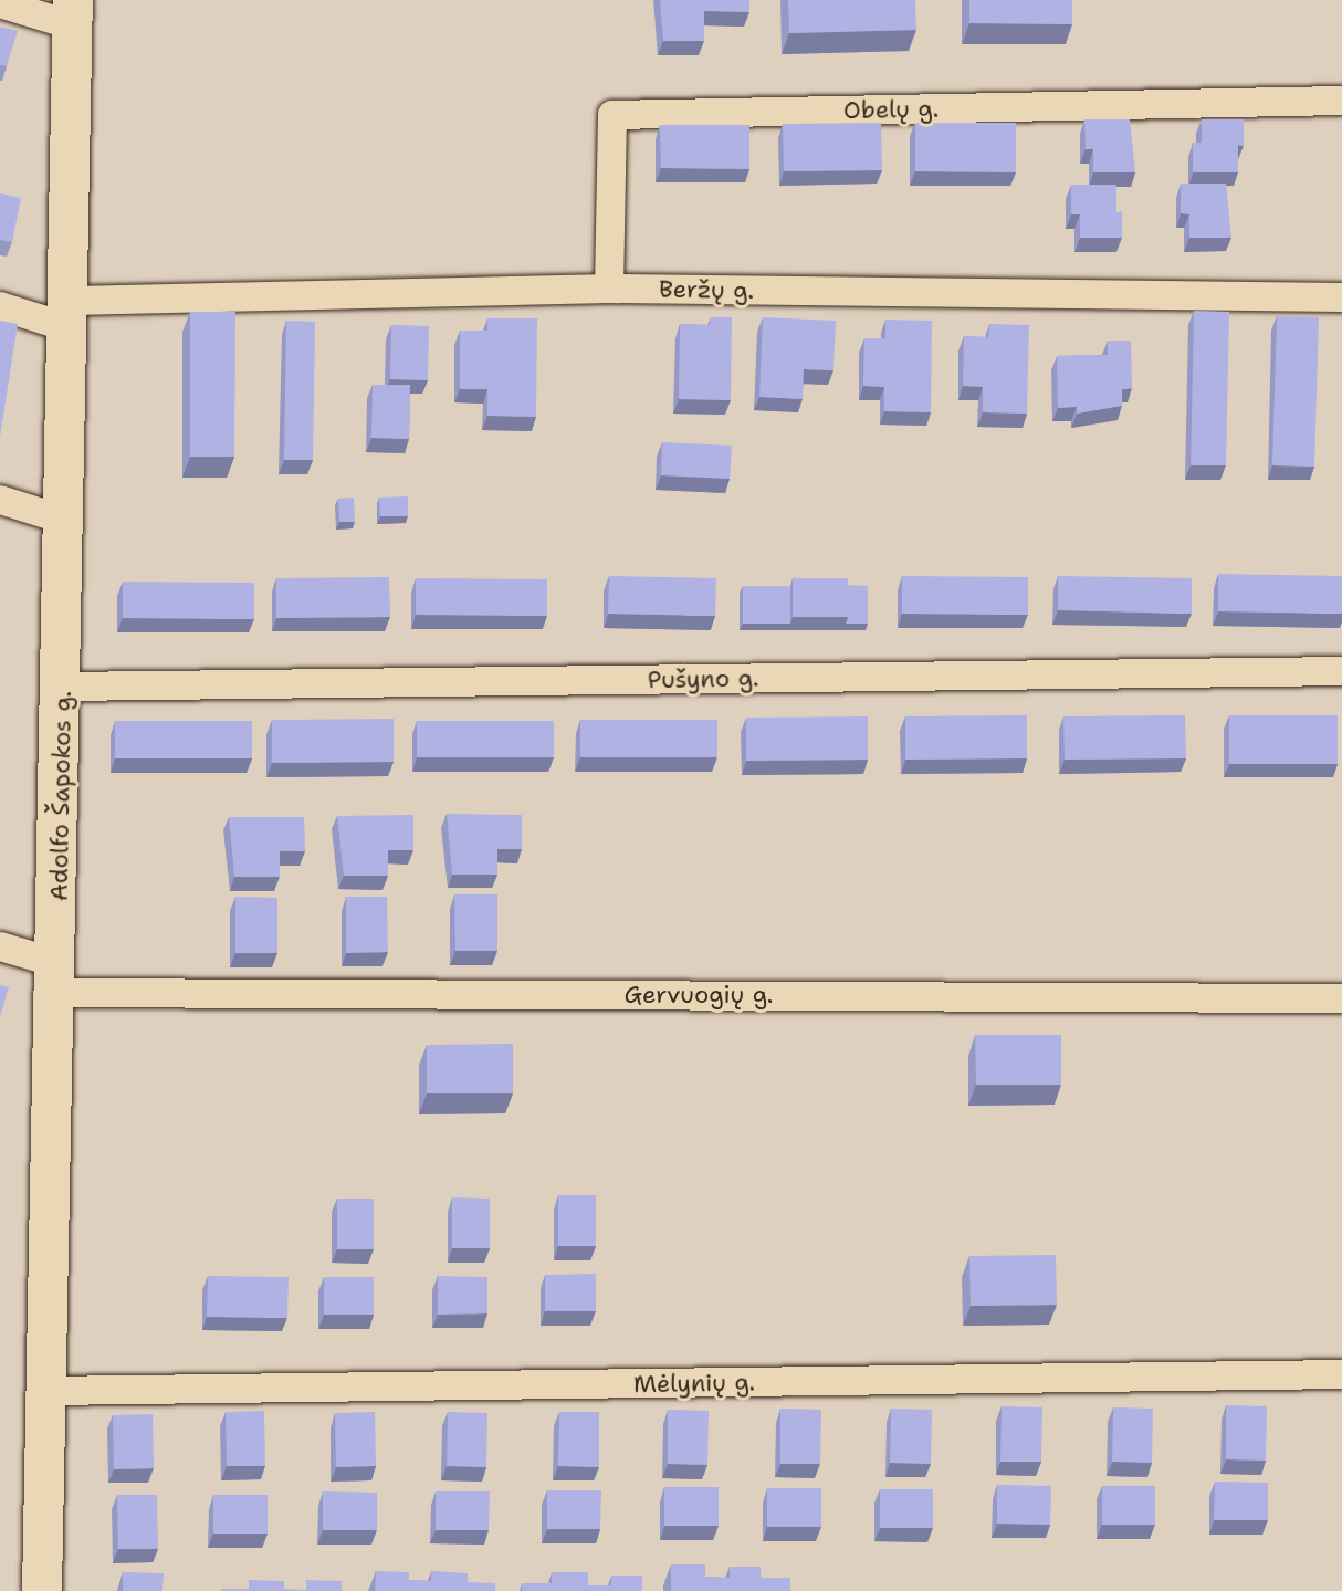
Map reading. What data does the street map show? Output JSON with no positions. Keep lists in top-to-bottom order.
{
  "streets": {
    "street": [
      "Obelų g.",
      "Beržų g.",
      "Pušyno g.",
      "Adolfo Šapokos g.",
      "Gervuogių g.",
      "Mėlynių g."
    ]
  },
  "crossings": [
    ["Obelų g.", "Beržų g."],
    ["Beržų g.", "Adolfo Šapokos g."],
    ["Pušyno g.", "Adolfo Šapokos g."],
    ["Adolfo Šapokos g.", "Gervuogių g."],
    ["Adolfo Šapokos g.", "Mėlynių g."]
  ]
}
